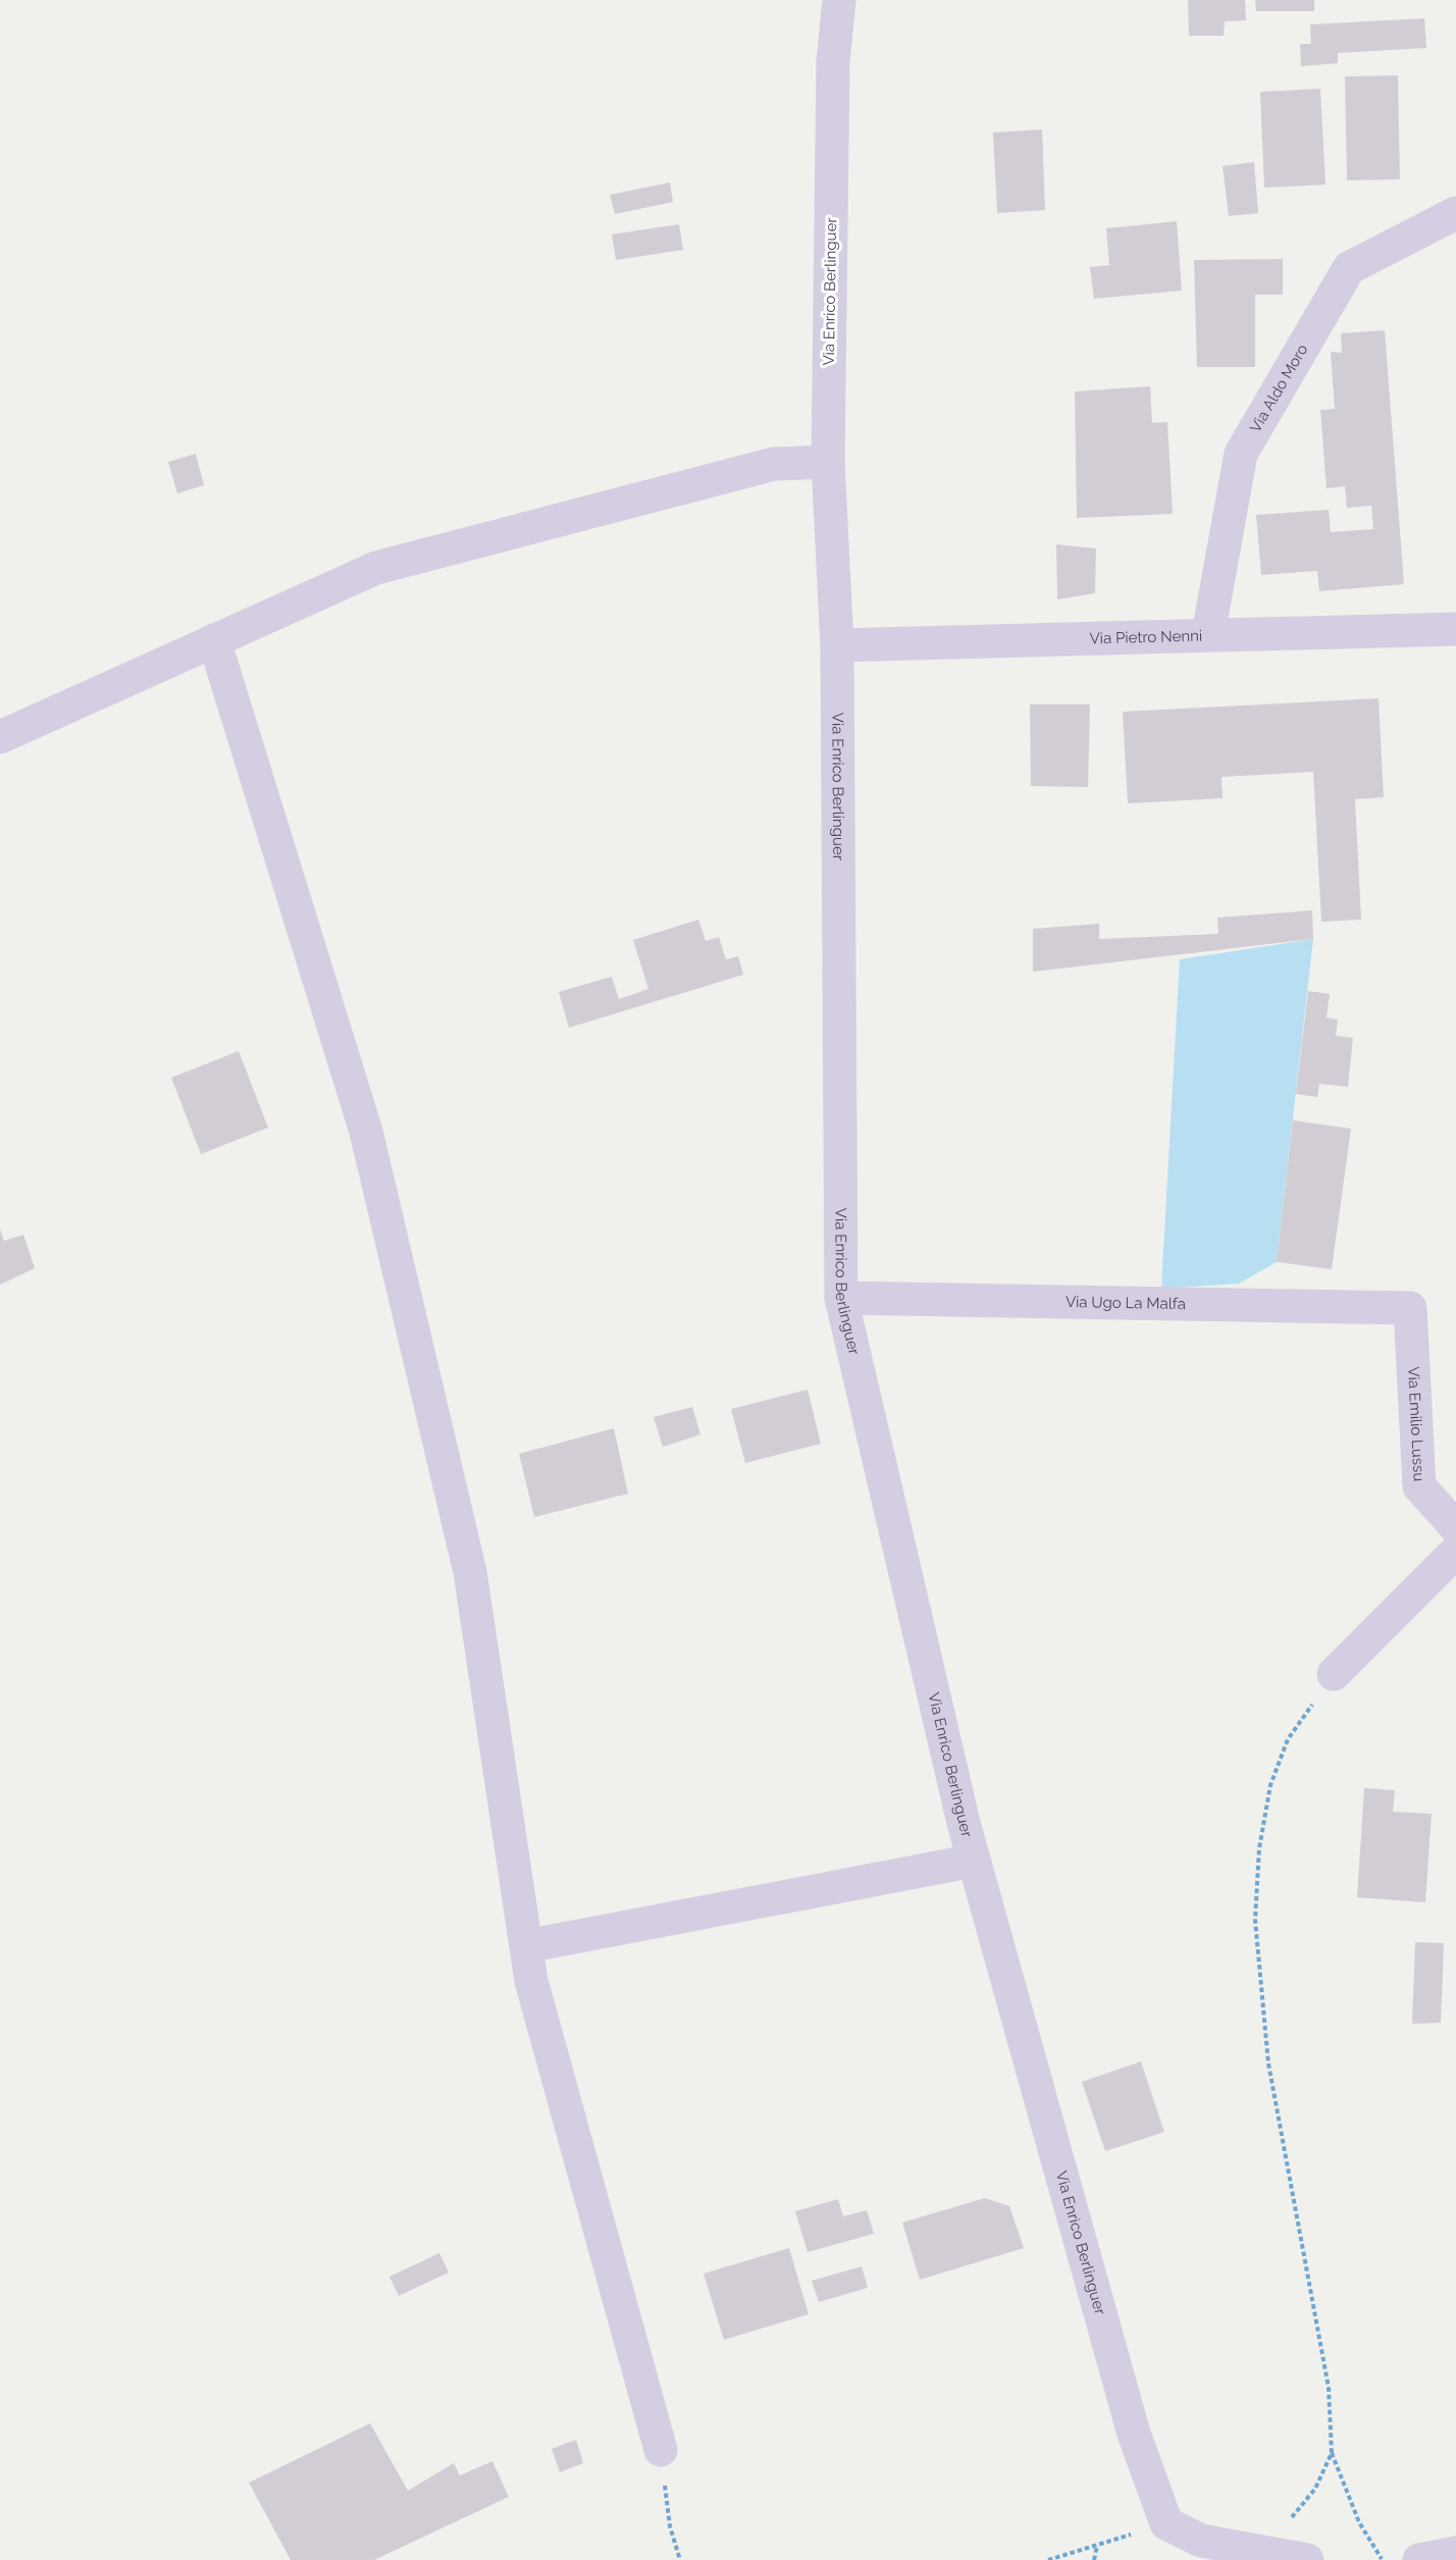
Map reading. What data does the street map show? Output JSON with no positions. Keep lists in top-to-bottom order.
{
  "streets": {
    "street": [
      "Via Enrico Berlinguer",
      "Via Aldo Moro",
      "Via Pietro Nenni",
      "Via Ugo La Malfa",
      "Via Emilio Lussu"
    ]
  },
  "crossings": [
    ["Via Enrico Berlinguer", "Via Pietro Nenni"],
    ["Via Enrico Berlinguer", "Via Ugo La Malfa"],
    ["Via Aldo Moro", "Via Pietro Nenni"],
    ["Via Ugo La Malfa", "Via Emilio Lussu"]
  ]
}
